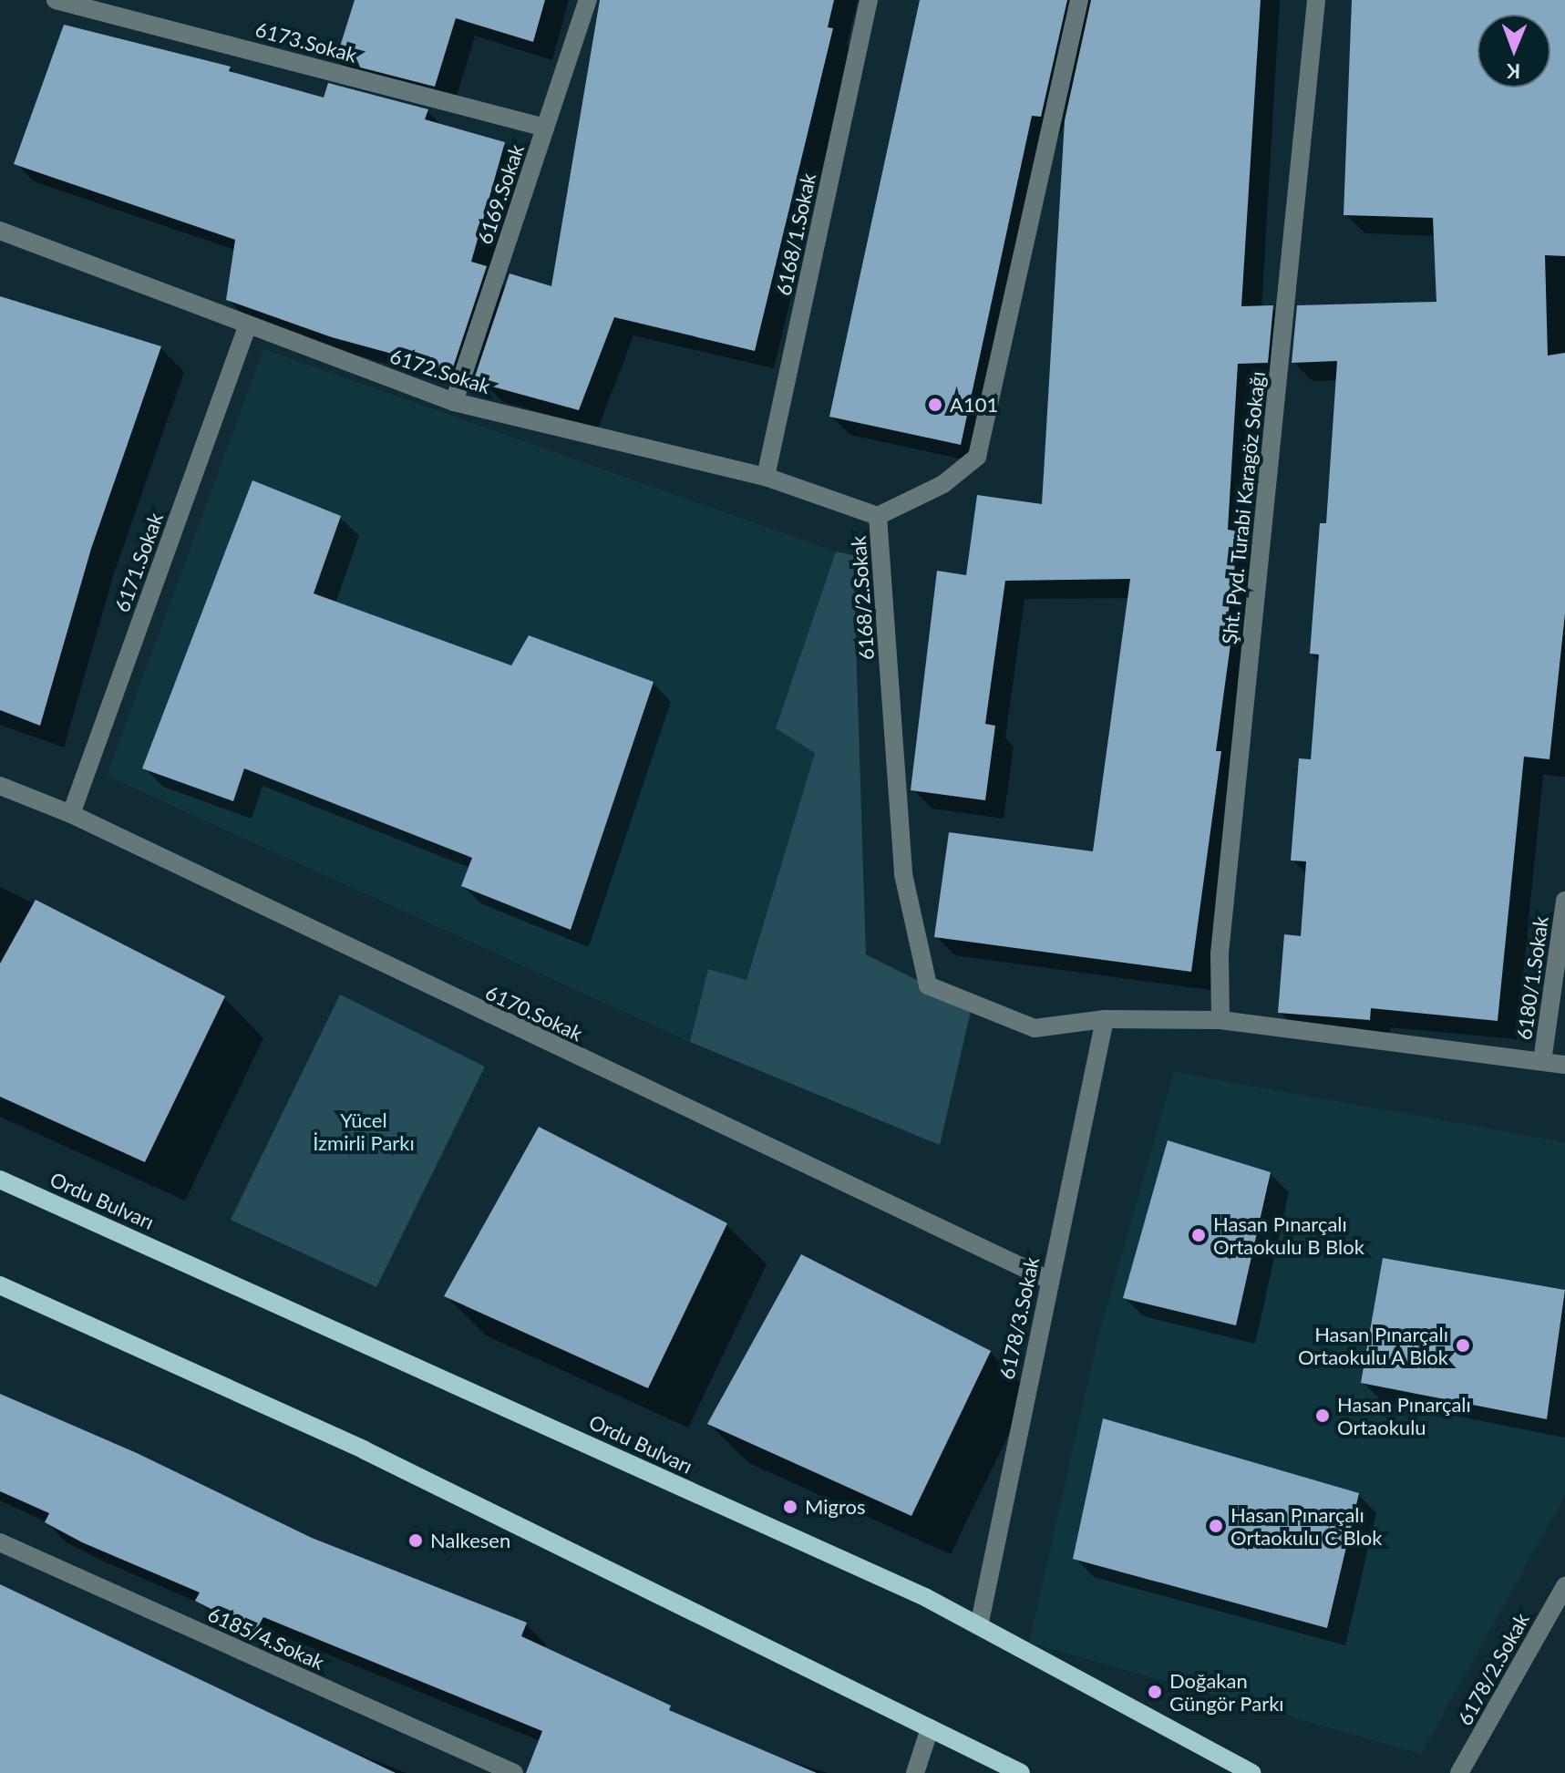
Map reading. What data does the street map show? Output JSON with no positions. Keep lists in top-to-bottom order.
{
  "streets": {
    "main road": ["Ordu Bulvarı"],
    "street": [
      "6173.Sokak",
      "6169.Sokak",
      "6168/1.Sokak",
      "6172.Sokak",
      "Şht. Pyd. Turabi Karagöz Sokağı",
      "6171.Sokak",
      "6168/2.Sokak",
      "6180/1.Sokak",
      "6170.Sokak",
      "6178/3.Sokak",
      "6185/4.Sokak",
      "6178/2.Sokak"
    ]
  },
  "crossings": [
    ["6173.Sokak", "6169.Sokak"],
    ["6169.Sokak", "6172.Sokak"],
    ["6168/1.Sokak", "6172.Sokak"],
    ["6172.Sokak", "6171.Sokak"],
    ["6172.Sokak", "6168/2.Sokak"],
    ["6171.Sokak", "6170.Sokak"],
    ["6168/2.Sokak", "6178/3.Sokak"],
    ["6170.Sokak", "6178/3.Sokak"],
    ["Ordu Bulvarı", "6178/3.Sokak"]
  ],
  "parks": ["Yücel İzmirli Parkı"],
  "places": [
    "A101",
    "Hasan Pınarçalı Ortaokulu B Blok",
    "Hasan Pınarçalı Ortaokulu A Blok",
    "Hasan Pınarçalı Ortaokulu",
    "Migros",
    "Hasan Pınarçalı Ortaokulu C Blok",
    "Nalkesen",
    "Doğakan Güngör Parkı"
  ],
  "north": "bottom"
}
